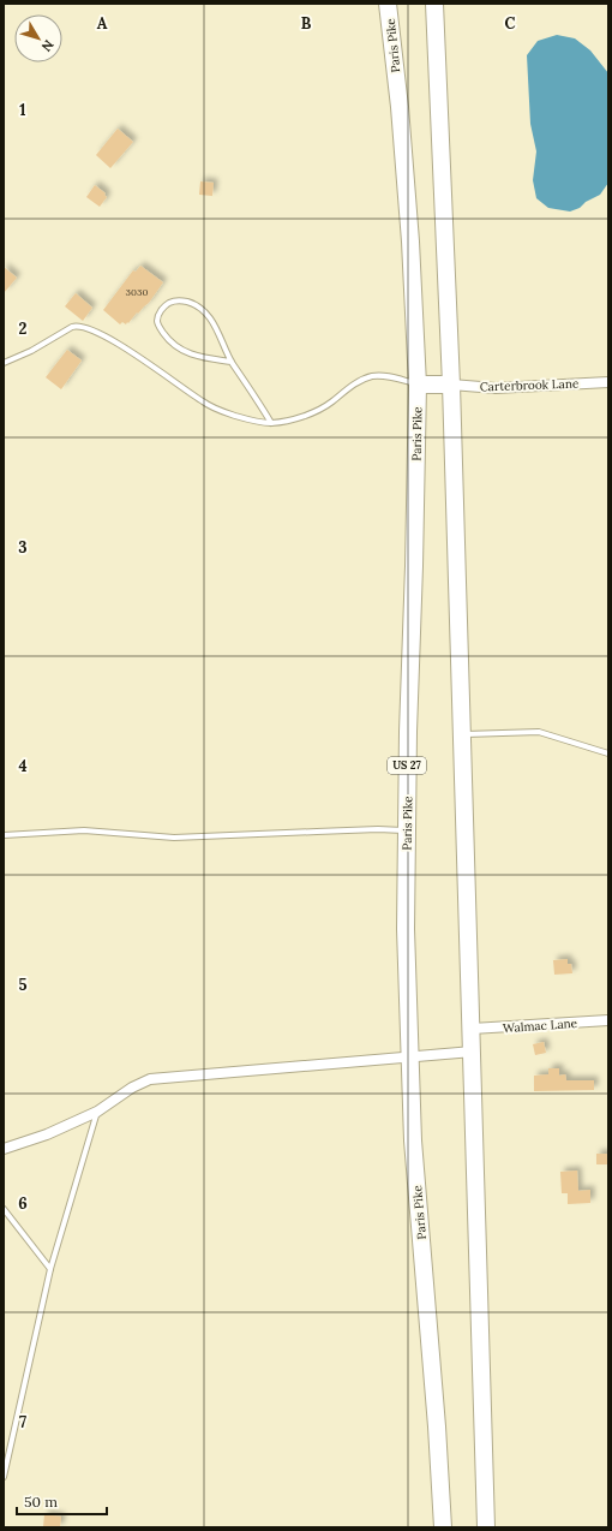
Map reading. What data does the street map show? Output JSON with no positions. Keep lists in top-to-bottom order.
{
  "streets": {
    "highway": ["Paris Pike", "US 27"],
    "street": ["Carterbrook Lane", "Walmac Lane"]
  },
  "house_numbers": ["3030"],
  "scale_bar": "50 m",
  "north": "bottom right",
  "grid": {
    "columns": ["A", "B", "C"],
    "rows": [
      "1",
      "2",
      "3",
      "4",
      "5",
      "6",
      "7"
    ]
  }
}
